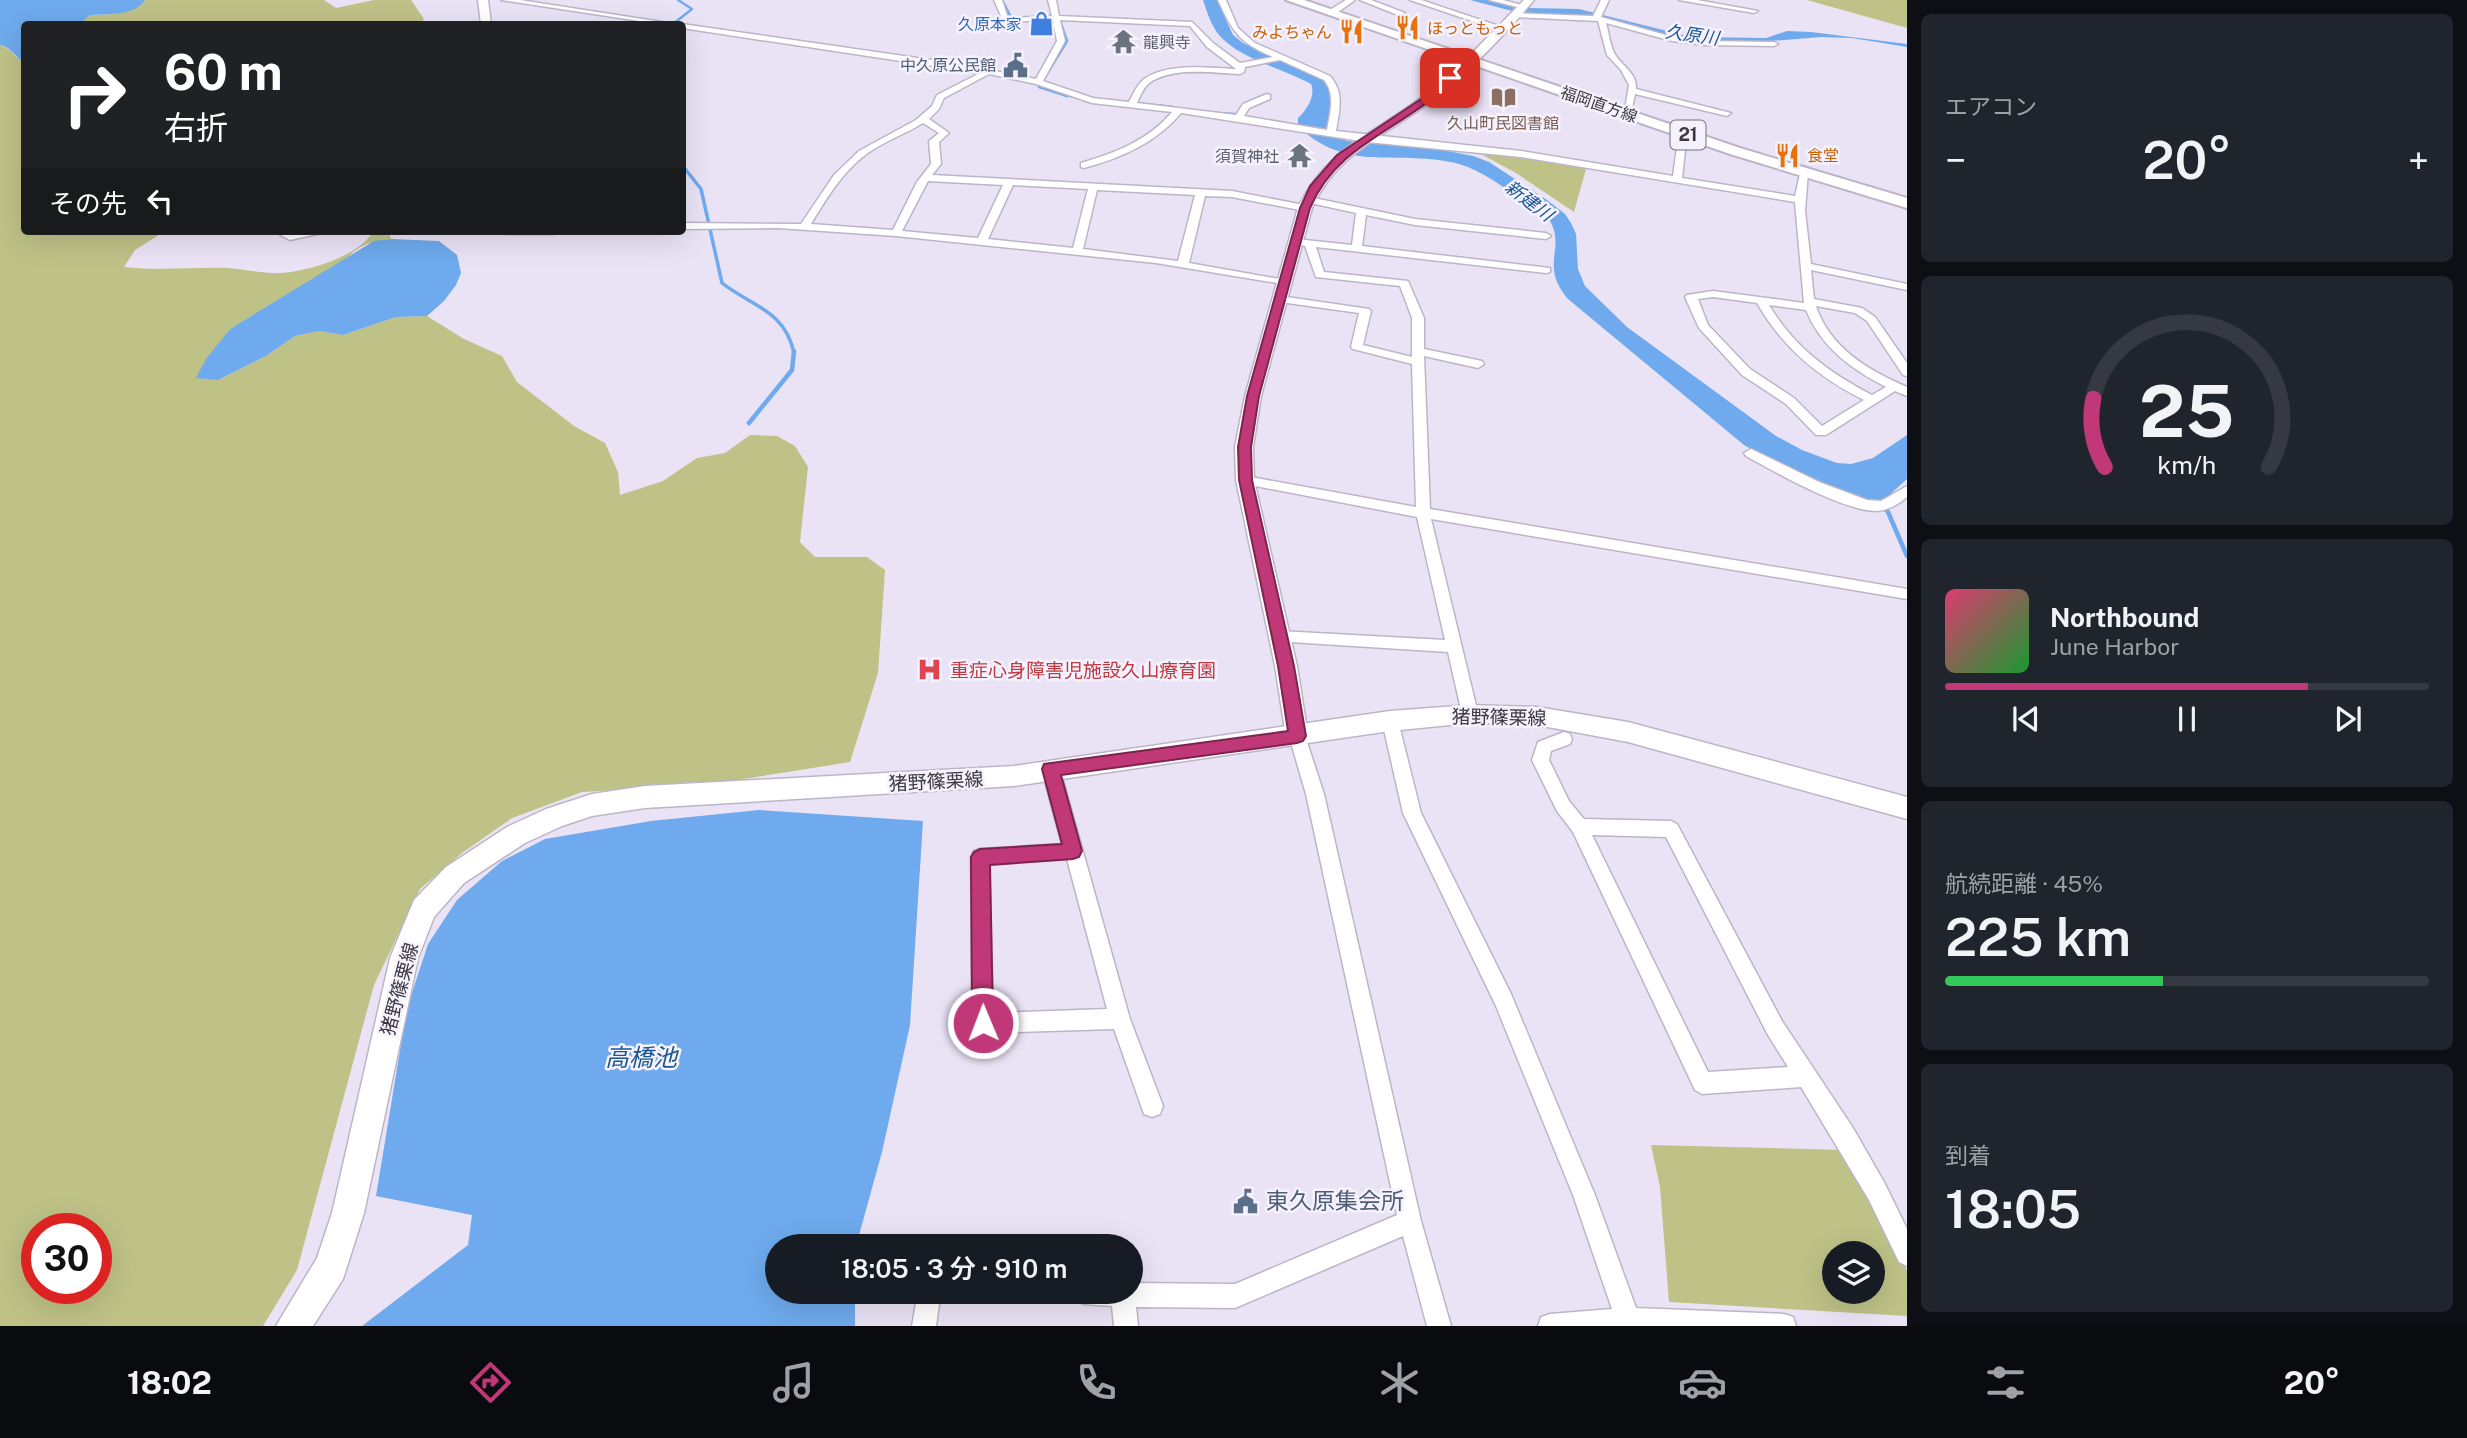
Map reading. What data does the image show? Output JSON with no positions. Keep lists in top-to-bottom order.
{
  "streets": {
    "main road": ["福岡直方線", "21", "猪野篠栗線"]
  },
  "water": ["久原川", "新建川", "高橋池"],
  "places": {
    "shop": ["久原本家"],
    "restaurant": ["ほっともっと", "みよちゃん", "食堂"],
    "temple": ["龍興寺", "須賀神社"],
    "public building": ["中久原公民館", "東久原集会所"],
    "library": ["久山町民図書館"],
    "hospital": ["重症心身障害児施設久山療育園"]
  },
  "page": {
    "tile": [
      "エアコン",
      ["航続距離 · 45%", "225 km"],
      ["到着", "18:05"]
    ],
    "turn": ["60 m", "右折"],
    "heat": ["−", "20°", "+"],
    "then": "その先",
    "song": ["Northbound", "June Harbor"],
    "limit": "30",
    "trip": "18:05 · 3 分 · 910 m",
    "tabs": ["18:02", "20°"],
    "gauge": ["25", "km/h"]
  }
}
